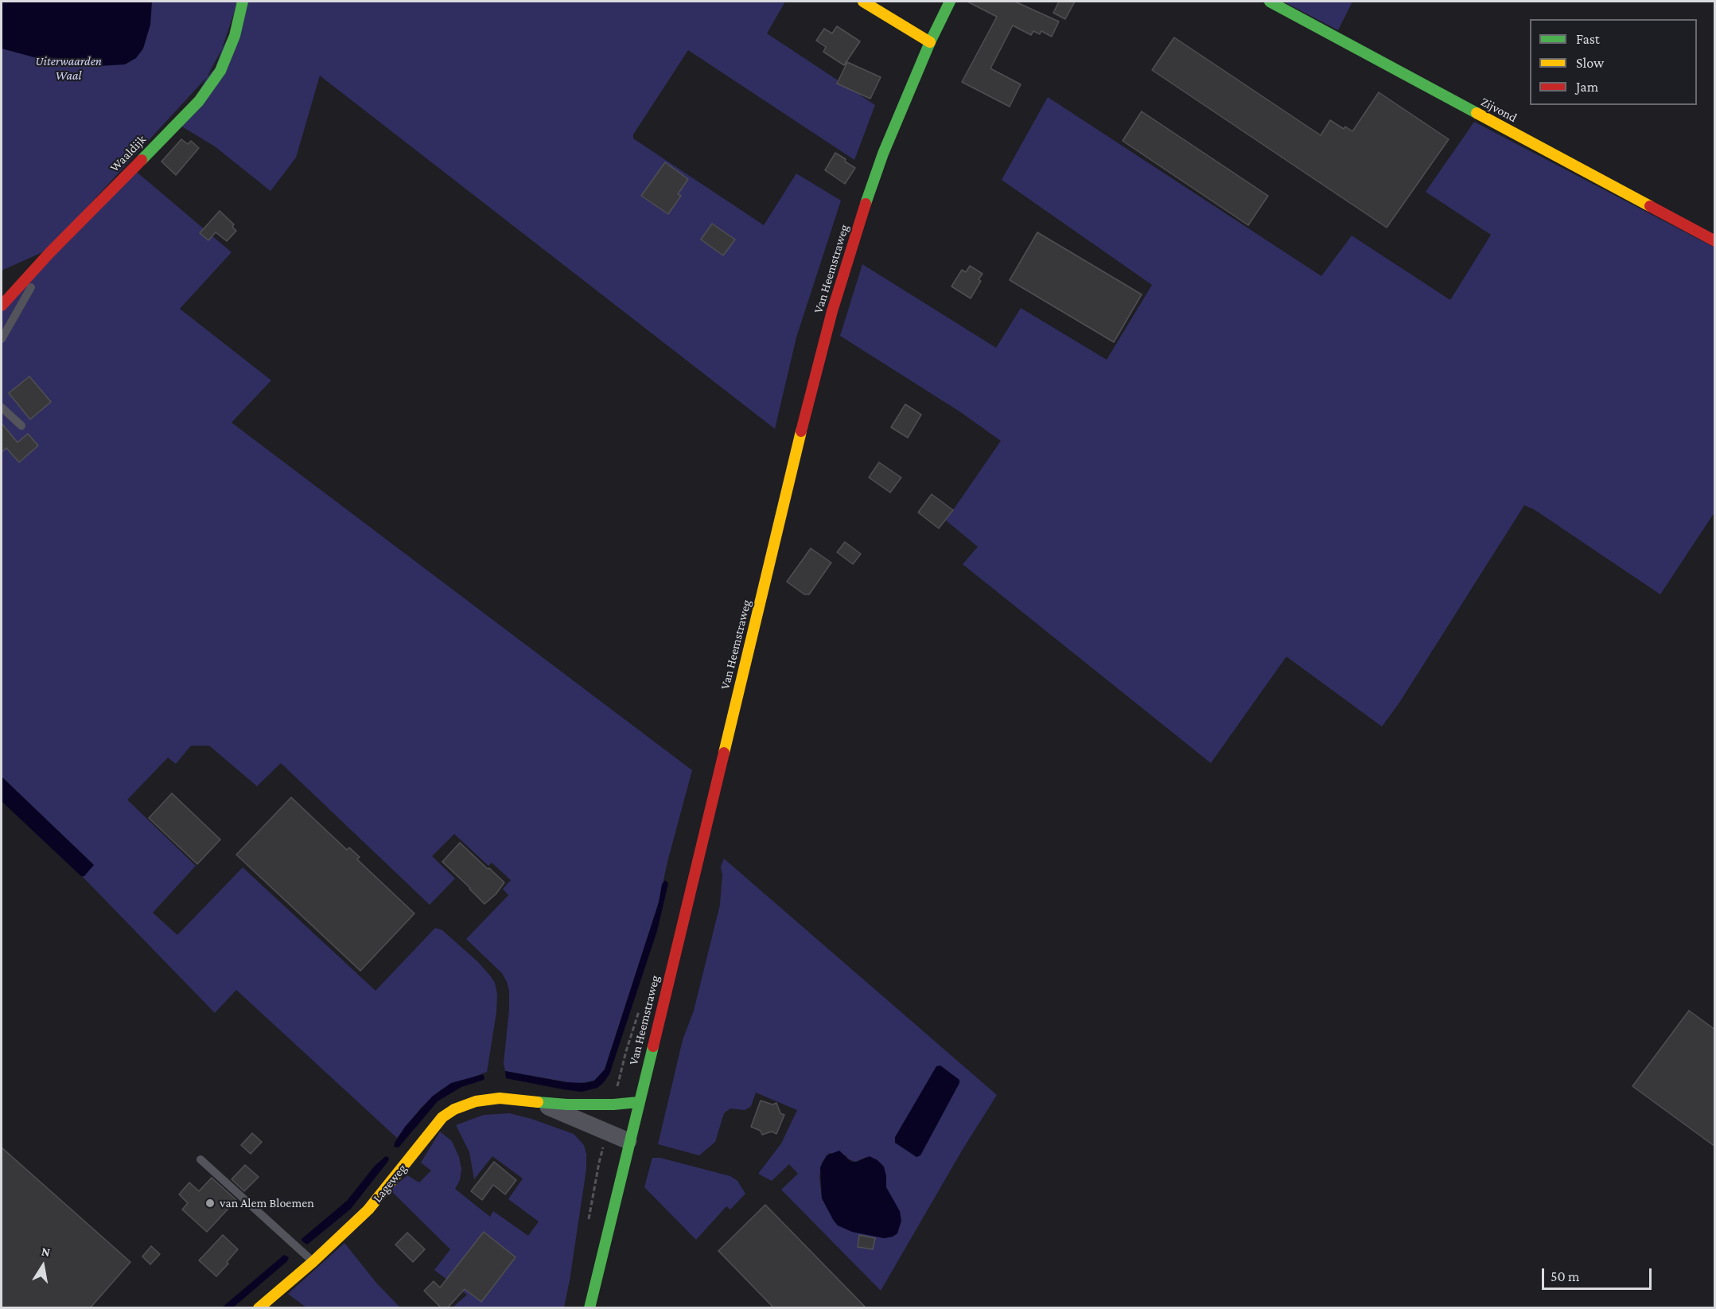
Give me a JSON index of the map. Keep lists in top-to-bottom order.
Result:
{
  "streets": {
    "street": [
      "Zijvond",
      "Waaldijk",
      "Van Heemstraweg",
      "Lageweg"
    ]
  },
  "crossings": [
    ["Van Heemstraweg", "Lageweg"]
  ],
  "parks": ["Uiterwaarden Waal"],
  "places": ["van Alem Bloemen"],
  "legend": ["Fast", "Slow", "Jam"],
  "scale_bar": "50 m",
  "north": "top"
}
